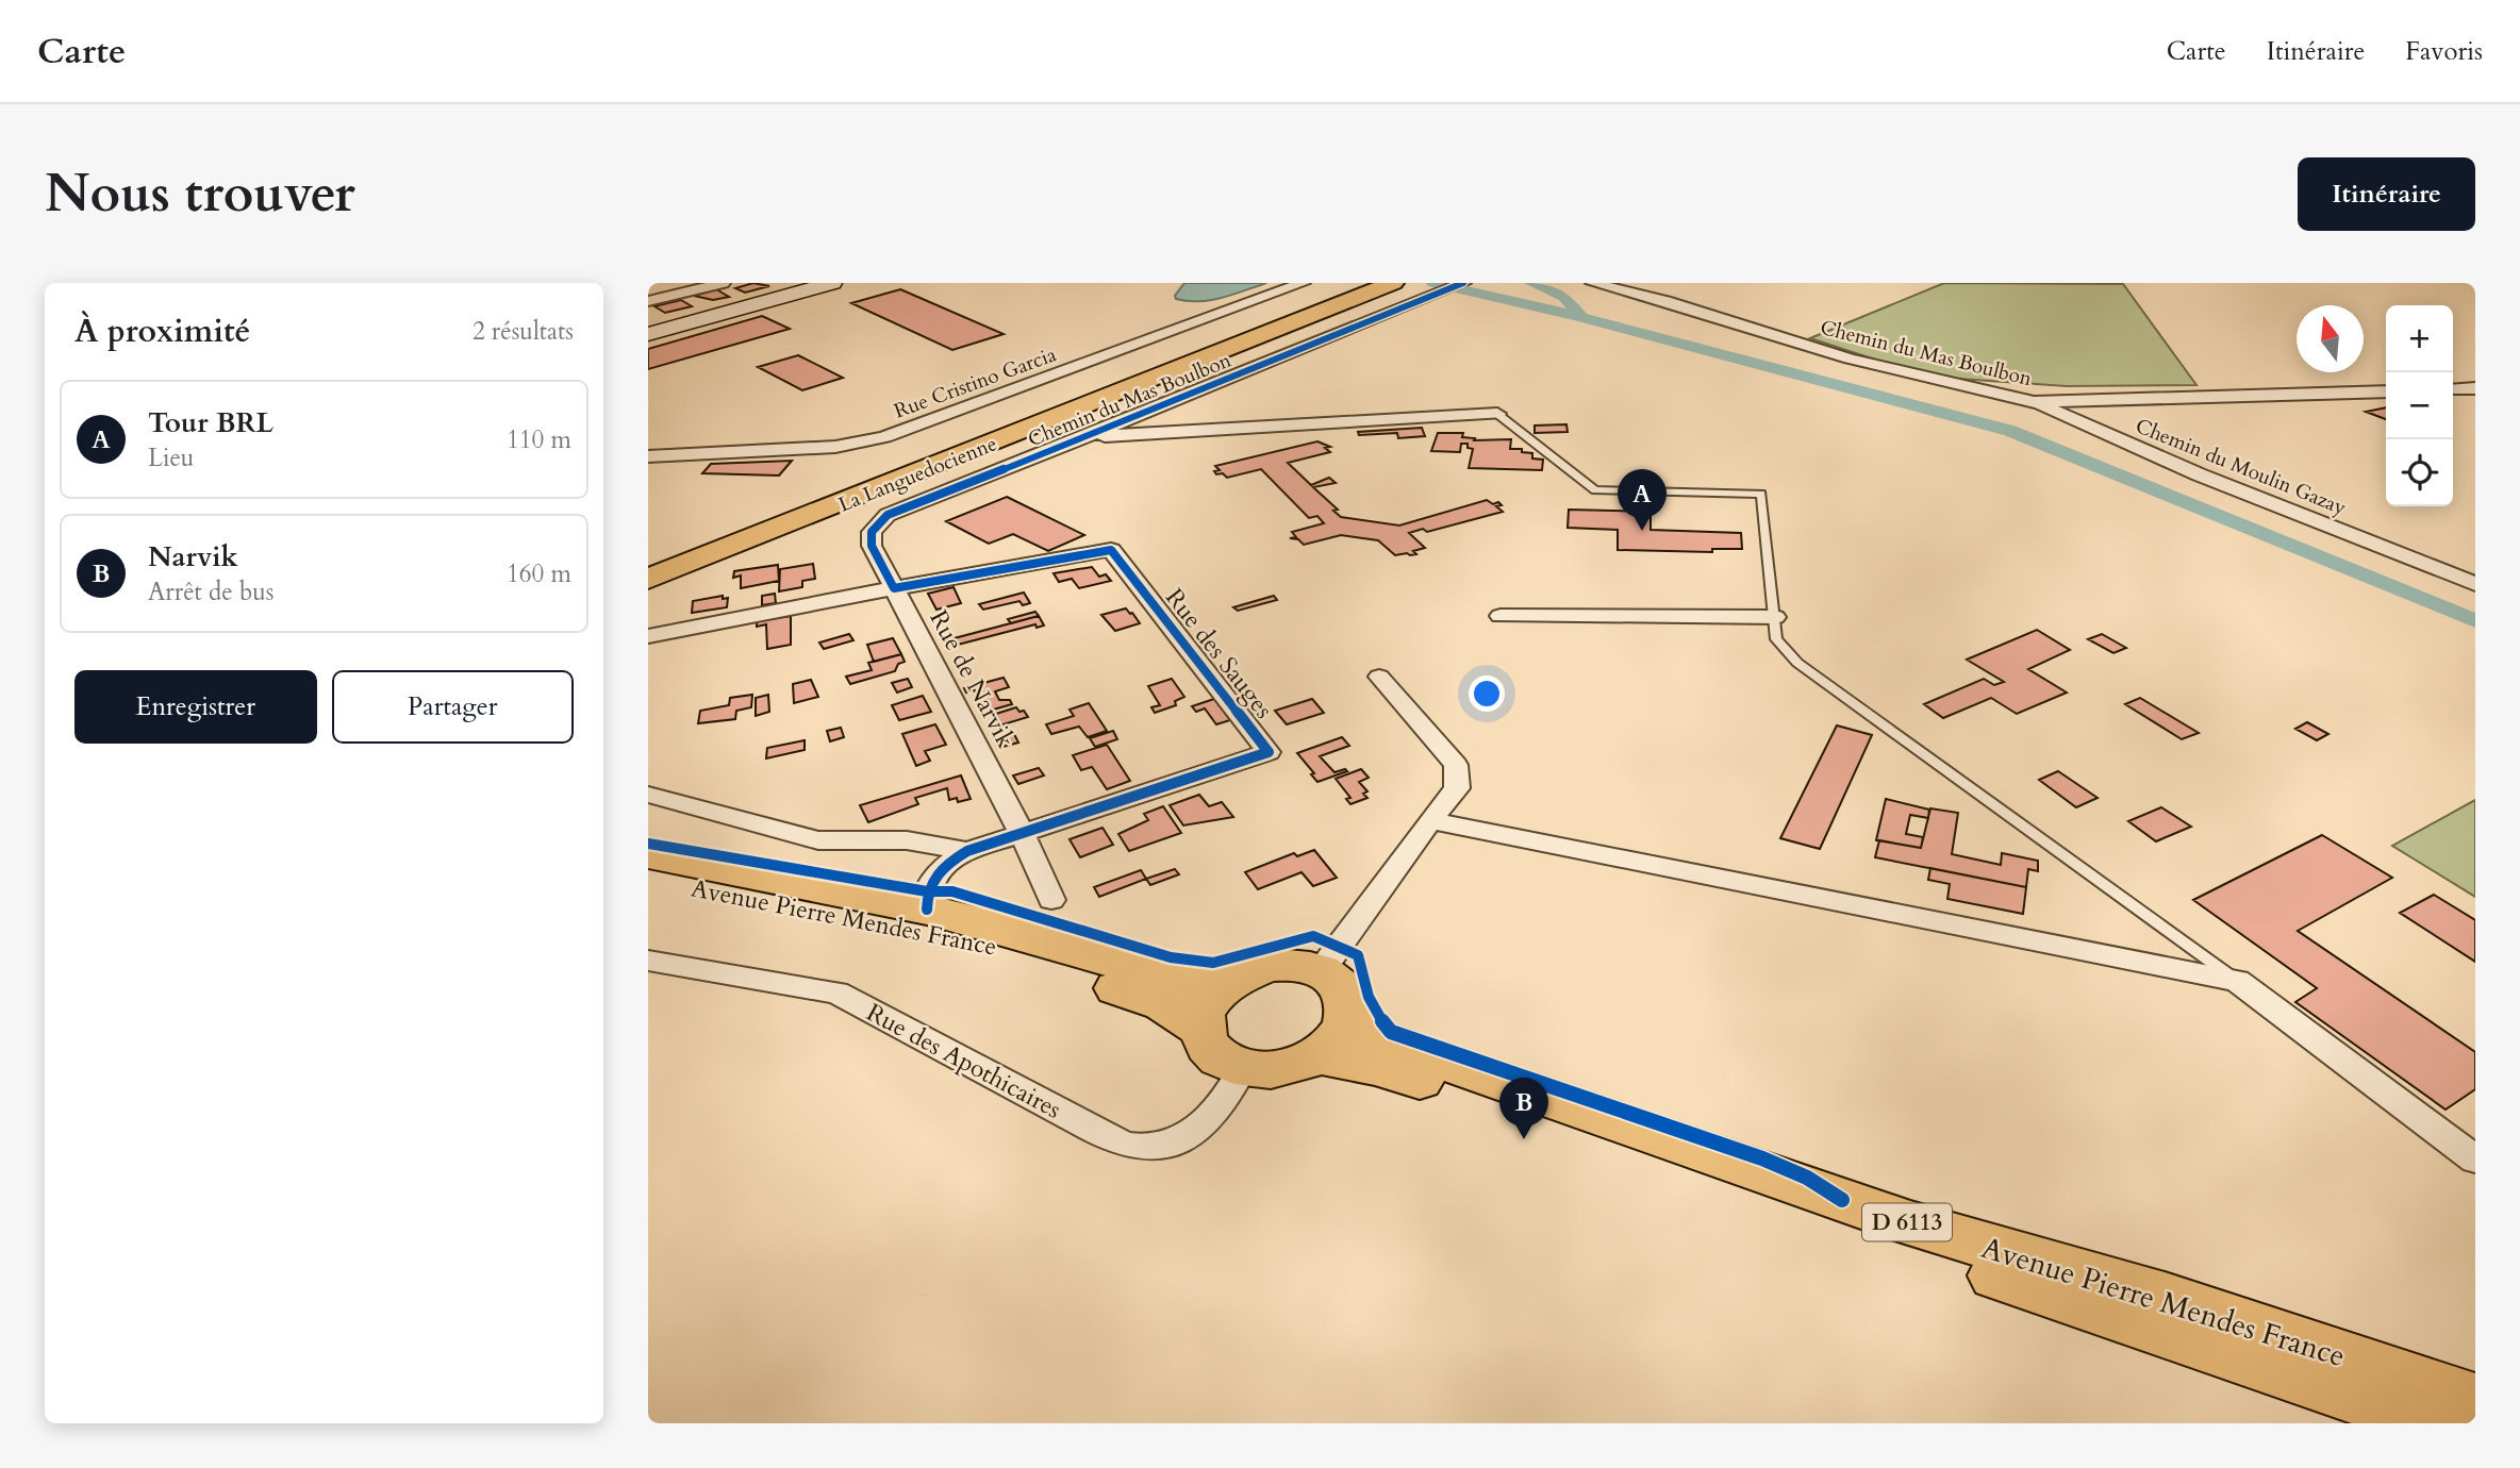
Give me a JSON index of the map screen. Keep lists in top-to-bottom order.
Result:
{
  "streets": {
    "main road": ["La Languedocienne", "Avenue Pierre Mendes France", "D 6113"],
    "street": [
      "Chemin du Mas Boulbon",
      "Rue Cristino Garcia",
      "Chemin du Moulin Gazay",
      "Rue des Sauges",
      "Rue de Narvik",
      "Rue des Apothicaires"
    ]
  },
  "crossings": [
    ["Chemin du Mas Boulbon", "Chemin du Moulin Gazay"],
    ["Chemin du Mas Boulbon", "Rue des Sauges"],
    ["Chemin du Mas Boulbon", "Rue de Narvik"],
    ["Rue des Sauges", "Rue de Narvik"],
    ["Avenue Pierre Mendes France", "Rue des Apothicaires"]
  ],
  "north": "top",
  "page": {
    "header": "Carte",
    "nav": ["Carte", "Itinéraire", "Favoris"],
    "buttons": [
      "Itinéraire",
      ["Enregistrer", "Partager"]
    ],
    "title": "Nous trouver",
    "heading": ["À proximité", "2 résultats"],
    "map_buttons": ["+", "−"],
    "list": [
      {
        "mark": "A",
        "name": "Tour BRL",
        "note": "Lieu",
        "value": "110 m"
      },
      {
        "mark": "B",
        "name": "Narvik",
        "note": "Arrêt de bus",
        "value": "160 m"
      }
    ],
    "pins": ["A", "B"]
  }
}
